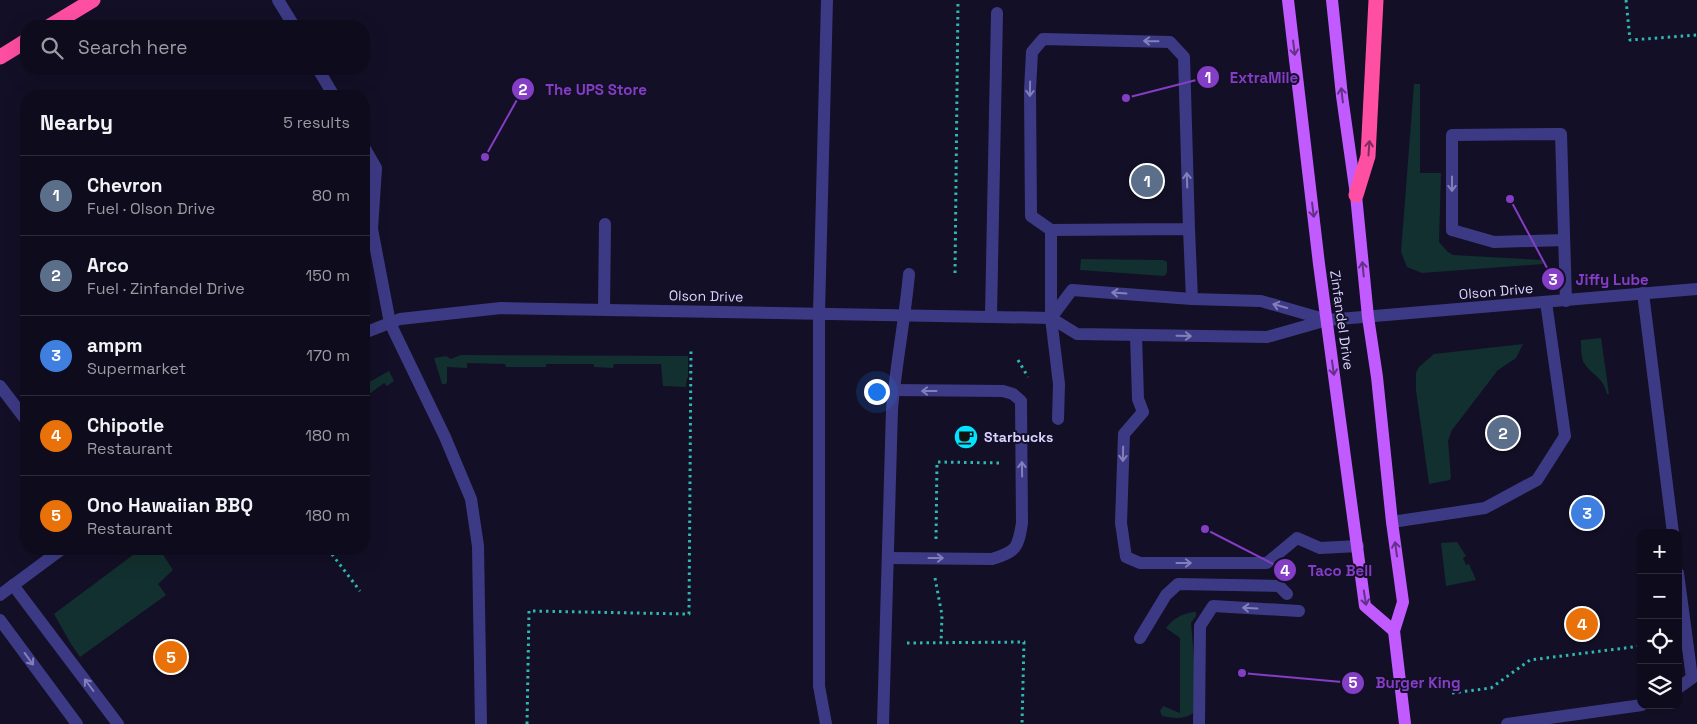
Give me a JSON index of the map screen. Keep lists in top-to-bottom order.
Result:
{
  "streets": {
    "main road": ["Zinfandel Drive"],
    "street": ["Olson Drive"]
  },
  "crossings": [
    ["Olson Drive", "Zinfandel Drive"]
  ],
  "places": {
    "other": [
      "ExtraMile",
      "The UPS Store",
      "Jiffy Lube",
      "Taco Bell",
      "Burger King"
    ],
    "cafe": ["Starbucks"]
  },
  "page": {
    "search": "Search here",
    "heading": ["Nearby", "5 results"],
    "list": [
      {
        "mark": "1",
        "name": "Chevron",
        "note": "Fuel · Olson Drive",
        "value": "80 m"
      },
      {
        "mark": "2",
        "name": "Arco",
        "note": "Fuel · Zinfandel Drive",
        "value": "150 m"
      },
      {
        "mark": "3",
        "name": "ampm",
        "note": "Supermarket",
        "value": "170 m"
      },
      {
        "mark": "4",
        "name": "Chipotle",
        "note": "Restaurant",
        "value": "180 m"
      },
      {
        "mark": "5",
        "name": "Ono Hawaiian BBQ",
        "note": "Restaurant",
        "value": "180 m"
      }
    ],
    "pins": [
      "1",
      "2",
      "3",
      "4",
      "5"
    ],
    "map_buttons": ["+", "−"]
  }
}
